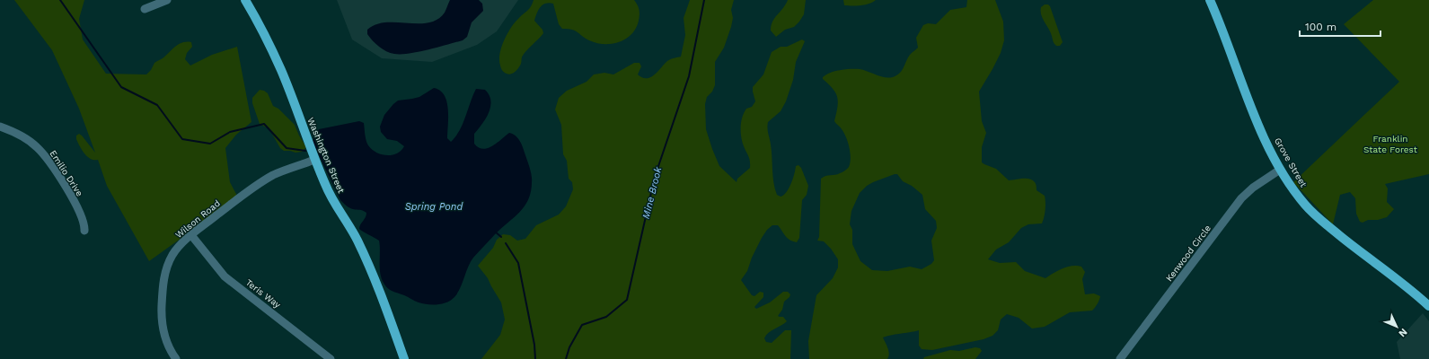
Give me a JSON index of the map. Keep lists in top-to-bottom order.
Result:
{
  "streets": {
    "main road": ["Washington Street", "Grove Street"],
    "street": [
      "Emilio Drive",
      "Wilson Road",
      "Kenwood Circle",
      "Teris Way"
    ]
  },
  "crossings": [
    ["Washington Street", "Wilson Road"],
    ["Grove Street", "Kenwood Circle"],
    ["Wilson Road", "Teris Way"]
  ],
  "water": ["Mine Brook", "Spring Pond"],
  "parks": ["Franklin State Forest"],
  "scale_bar": "100 m",
  "north": "bottom right"
}
